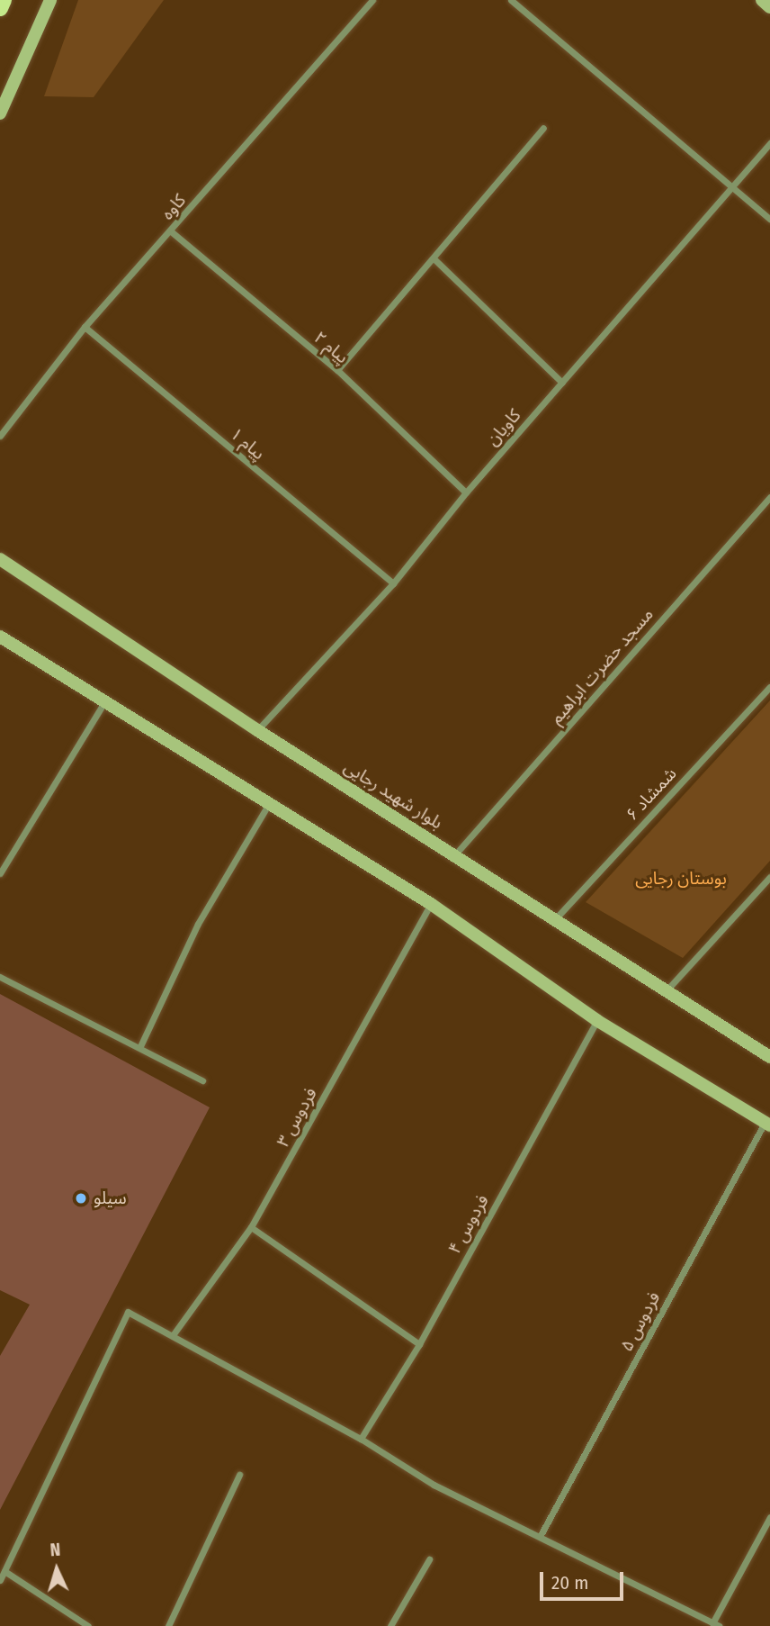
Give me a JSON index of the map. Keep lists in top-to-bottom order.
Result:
{
  "streets": {
    "street": [
      "کاوه",
      "پیام ۲",
      "کاویان",
      "پیام ۱",
      "مسجد حضرت ابراهیم",
      "شمشاد ۶",
      "بلوار شهید رجایی",
      "فردوس ۳",
      "فردوس ۴",
      "فردوس ۵"
    ]
  },
  "crossings": [
    ["کاوه", "پیام ۲"],
    ["کاوه", "پیام ۱"],
    ["پیام ۲", "کاویان"],
    ["کاویان", "پیام ۱"],
    ["کاویان", "بلوار شهید رجایی"],
    ["مسجد حضرت ابراهیم", "بلوار شهید رجایی"],
    ["شمشاد ۶", "بلوار شهید رجایی"]
  ],
  "parks": ["بوستان رجایی"],
  "places": ["سیلو"],
  "scale_bar": "20 m",
  "north": "top"
}
